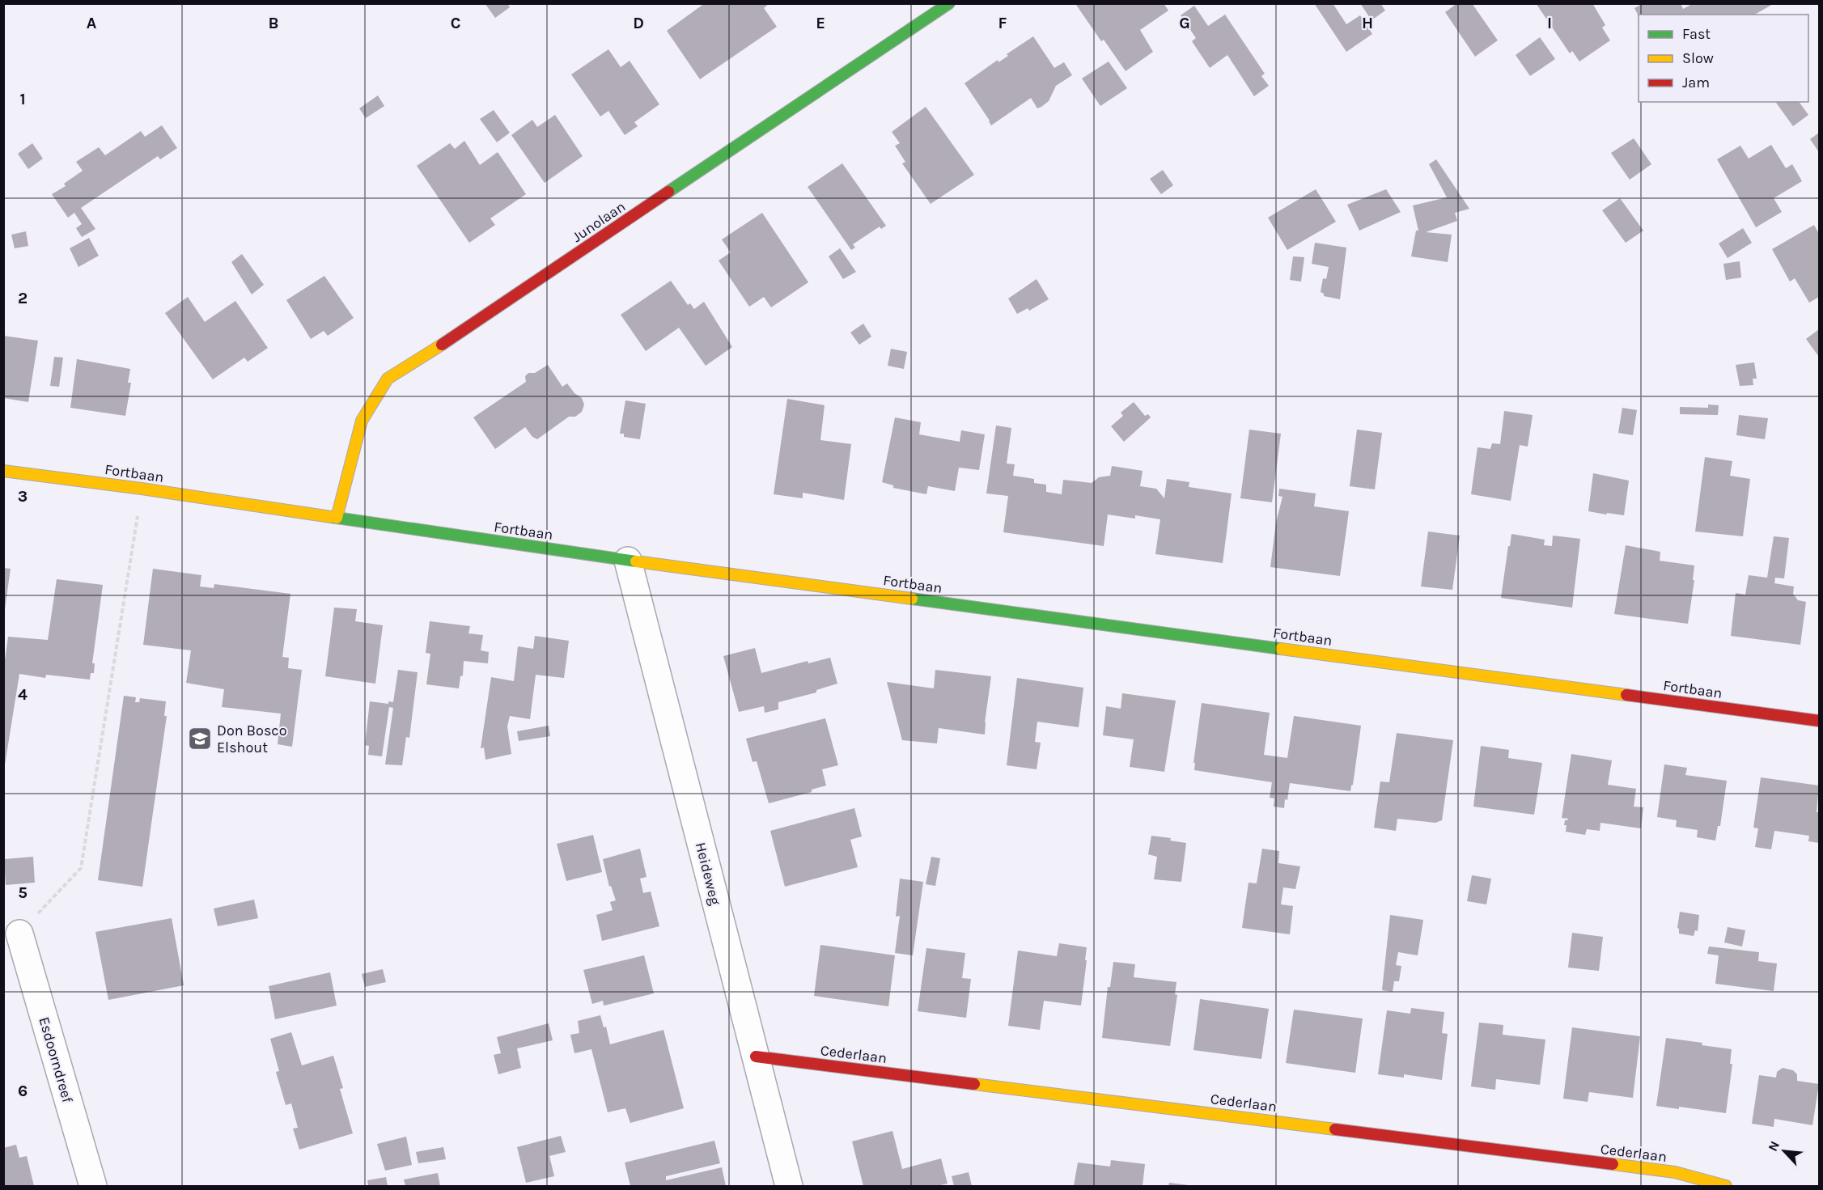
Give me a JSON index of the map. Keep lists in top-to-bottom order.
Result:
{
  "streets": {
    "street": [
      "Junolaan",
      "Fortbaan",
      "Heideweg",
      "Cederlaan",
      "Esdoorndreef"
    ]
  },
  "crossings": [
    ["Junolaan", "Fortbaan"],
    ["Fortbaan", "Heideweg"],
    ["Heideweg", "Cederlaan"]
  ],
  "places": {
    "school or university": ["Don Bosco Elshout"]
  },
  "legend": ["Fast", "Slow", "Jam"],
  "north": "top left",
  "grid": {
    "columns": [
      "A",
      "B",
      "C",
      "D",
      "E",
      "F",
      "G",
      "H",
      "I"
    ],
    "rows": [
      "1",
      "2",
      "3",
      "4",
      "5",
      "6"
    ]
  }
}
